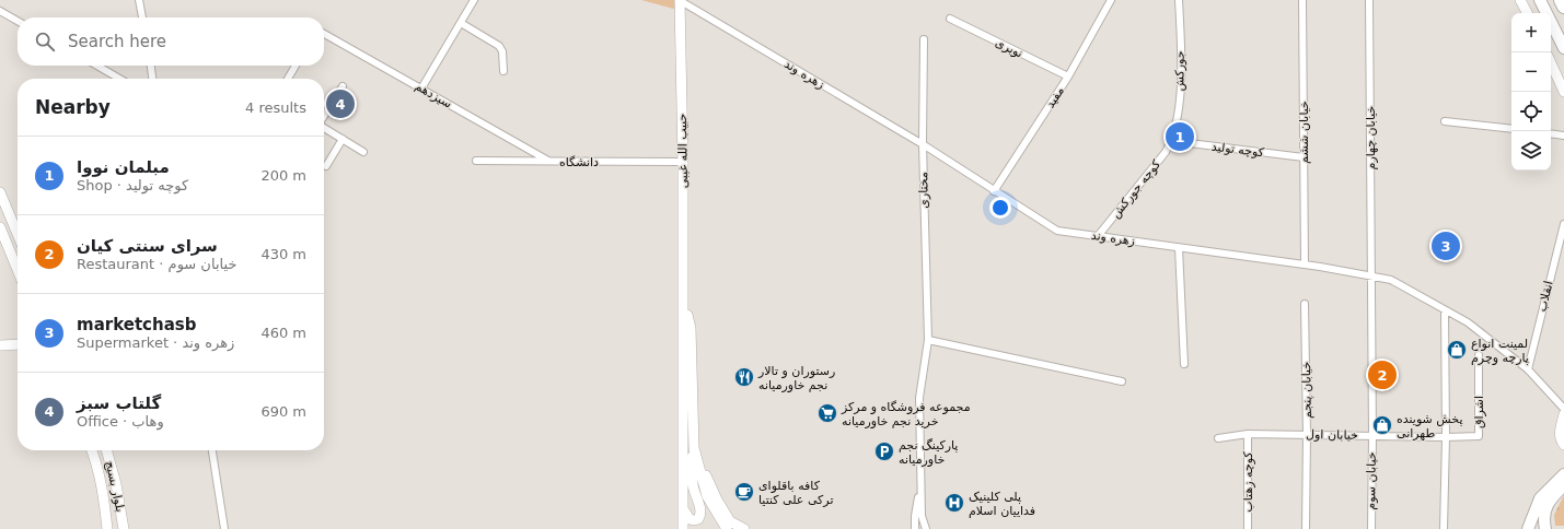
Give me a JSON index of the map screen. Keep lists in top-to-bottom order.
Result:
{
  "streets": {
    "main road": ["حبیب الله غیبی", "بلوار بسیج"],
    "street": [
      "نوبری",
      "جورکش",
      "زهره وند",
      "سیزدهم",
      "مفید",
      "خیابان ششم",
      "خیابان چهارم",
      "کوچه تولید",
      "دانشگاه",
      "کوچه جورکش",
      "مختاری",
      "انقلاب",
      "خیابان پنجم",
      "اشراق",
      "خیابان اول",
      "خیابان سوم",
      "کوچه زهتاب"
    ]
  },
  "crossings": [
    ["نوبری", "مفید"],
    ["جورکش", "کوچه تولید"],
    ["جورکش", "کوچه جورکش"],
    ["زهره وند", "مفید"],
    ["زهره وند", "خیابان ششم"],
    ["زهره وند", "خیابان چهارم"],
    ["زهره وند", "حبیب الله غیبی"],
    ["زهره وند", "کوچه جورکش"],
    ["زهره وند", "مختاری"],
    ["زهره وند", "انقلاب"],
    ["زهره وند", "خیابان سوم"],
    ["سیزدهم", "دانشگاه"],
    ["خیابان ششم", "کوچه تولید"],
    ["خیابان چهارم", "خیابان سوم"],
    ["کوچه تولید", "کوچه جورکش"],
    ["حبیب الله غیبی", "دانشگاه"],
    ["خیابان پنجم", "خیابان اول"],
    ["اشراق", "خیابان اول"],
    ["خیابان اول", "خیابان سوم"],
    ["خیابان اول", "کوچه زهتاب"]
  ],
  "places": {
    "shop": ["لمینت انواع پارچه وچرم", "پخش شوینده طهرانی"],
    "restaurant": ["رستوران و تالار نجم خاورمیانه"],
    "supermarket": ["مجموعه فروشگاه و مرکز خرید نجم خاورمیانه"],
    "parking": ["پارکینگ نجم خاورمیانه"],
    "cafe": ["کافه باقلوای ترکی علی کنتیا"],
    "hospital": ["پلی کلینیک فداییان اسلام"]
  },
  "page": {
    "map_buttons": ["+", "−"],
    "search": "Search here",
    "heading": ["Nearby", "4 results"],
    "pins": [
      "4",
      "1",
      "3",
      "2"
    ],
    "list": [
      {
        "mark": "1",
        "name": "مبلمان نووا",
        "note": "Shop · کوچه تولید",
        "value": "200 m"
      },
      {
        "mark": "2",
        "name": "سرای سنتی کیان",
        "note": "Restaurant · خیابان سوم",
        "value": "430 m"
      },
      {
        "mark": "3",
        "name": "marketchasb",
        "note": "Supermarket · زهره وند",
        "value": "460 m"
      },
      {
        "mark": "4",
        "name": "گلتاب سبز",
        "note": "Office · وهاب",
        "value": "690 m"
      }
    ]
  }
}
